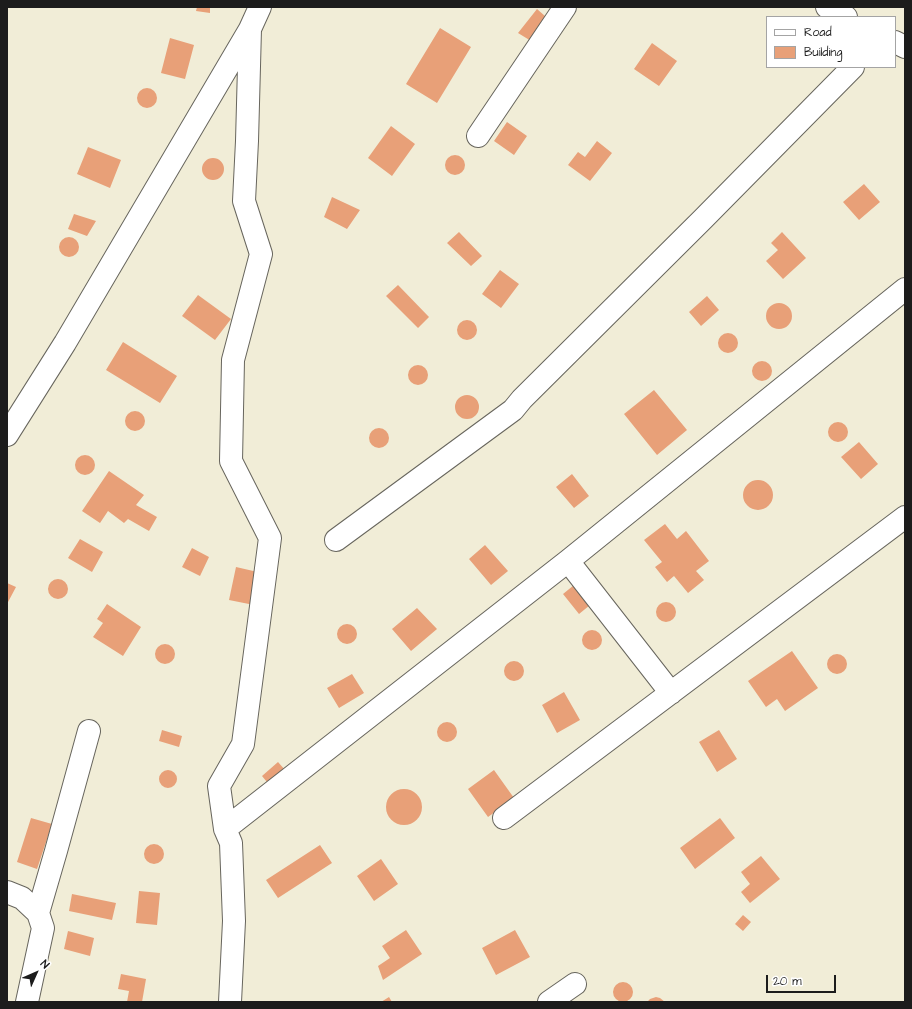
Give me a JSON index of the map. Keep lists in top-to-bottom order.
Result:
{
  "legend": ["Road", "Building"],
  "scale_bar": "20 m",
  "north": "top right"
}
